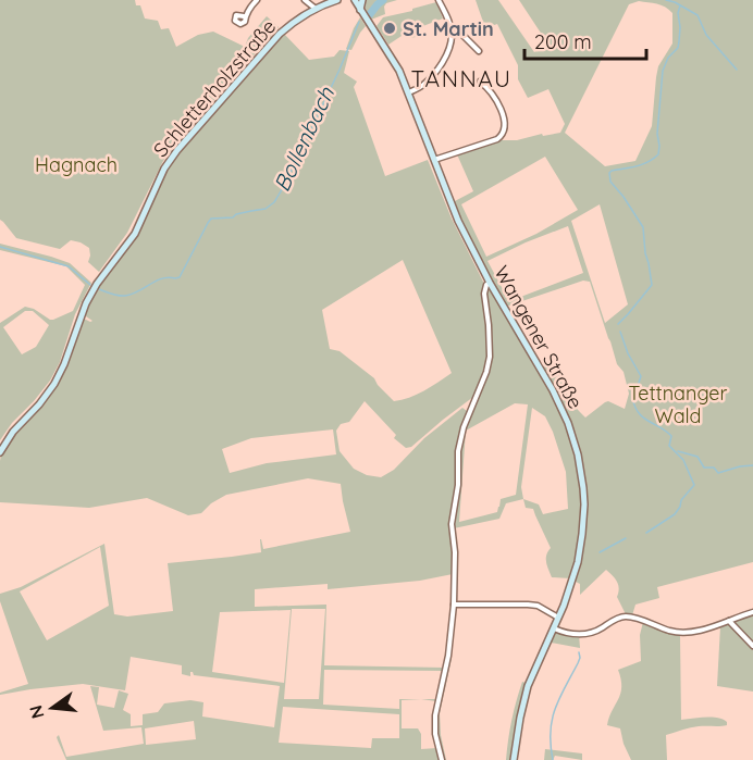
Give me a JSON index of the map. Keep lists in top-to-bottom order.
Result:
{
  "streets": {
    "main road": ["Schletterholzstraße", "Wangener Straße"]
  },
  "districts": ["TANNAU"],
  "water": ["Bollenbach"],
  "parks": ["Hagnach", "Tettnanger Wald"],
  "places": ["St. Martin"],
  "scale_bar": "200 m",
  "north": "left"
}
